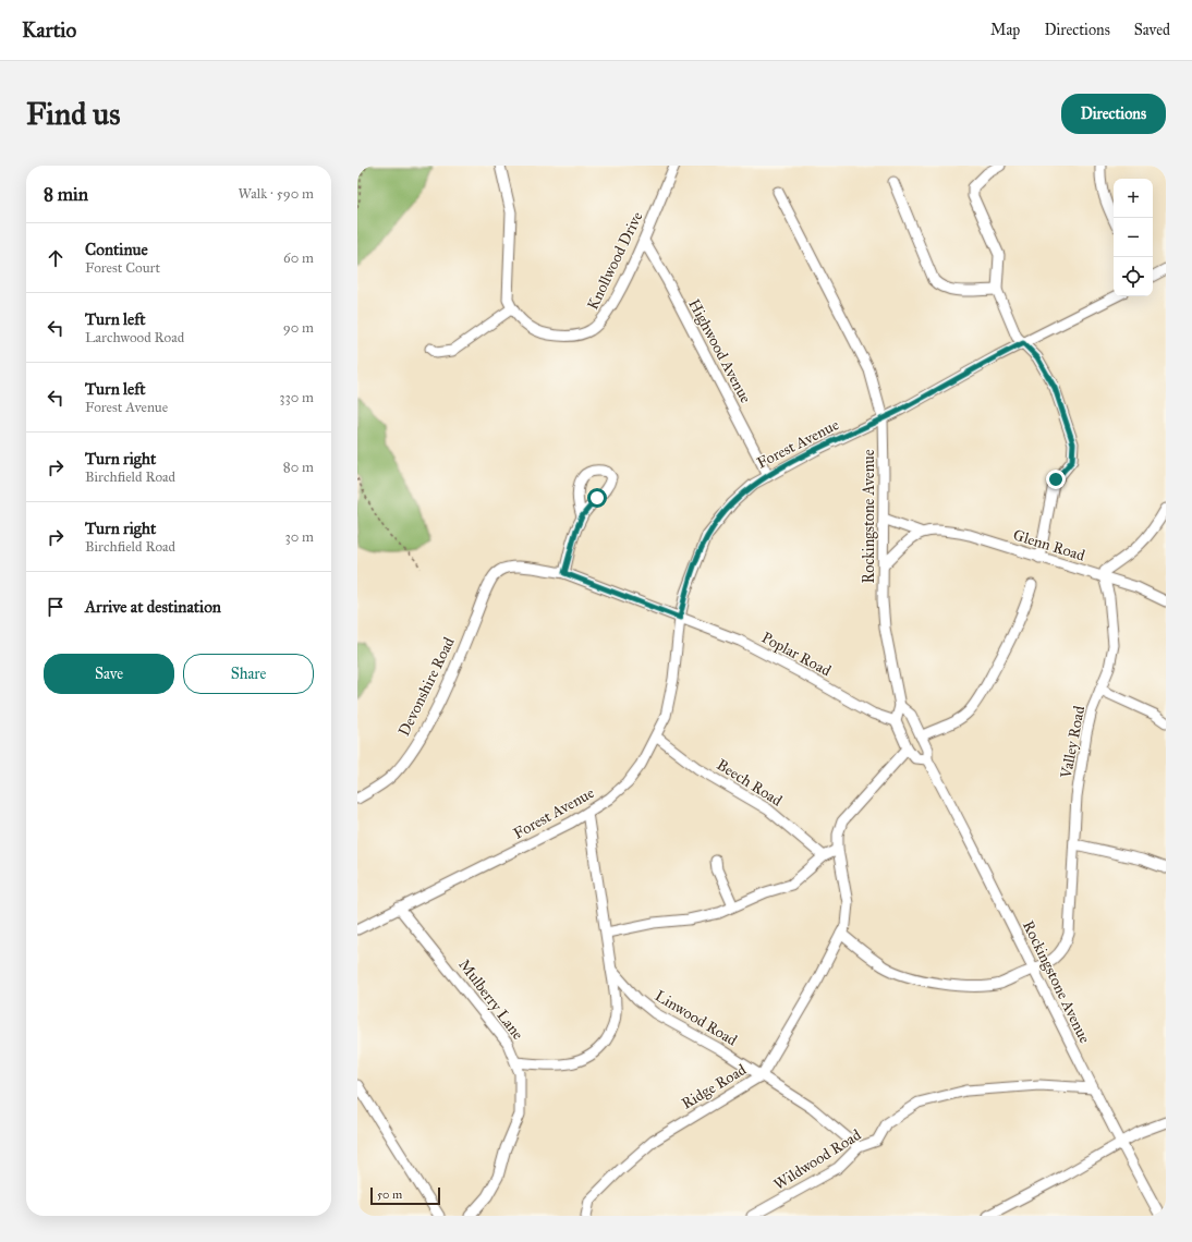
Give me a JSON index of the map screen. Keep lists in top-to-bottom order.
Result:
{
  "streets": {
    "street": [
      "Knollwood Drive",
      "Highwood Avenue",
      "Forest Avenue",
      "Rockingstone Avenue",
      "Glenn Road",
      "Poplar Road",
      "Devonshire Road",
      "Valley Road",
      "Beech Road",
      "Mulberry Lane",
      "Linwood Road",
      "Ridge Road",
      "Wildwood Road"
    ]
  },
  "crossings": [
    ["Knollwood Drive", "Highwood Avenue"],
    ["Highwood Avenue", "Forest Avenue"],
    ["Forest Avenue", "Rockingstone Avenue"],
    ["Forest Avenue", "Poplar Road"],
    ["Forest Avenue", "Beech Road"],
    ["Forest Avenue", "Mulberry Lane"],
    ["Rockingstone Avenue", "Glenn Road"],
    ["Rockingstone Avenue", "Poplar Road"],
    ["Rockingstone Avenue", "Valley Road"],
    ["Rockingstone Avenue", "Wildwood Road"],
    ["Glenn Road", "Valley Road"],
    ["Poplar Road", "Devonshire Road"],
    ["Valley Road", "Ridge Road"],
    ["Linwood Road", "Ridge Road"],
    ["Linwood Road", "Wildwood Road"]
  ],
  "scale_bar": "50 m",
  "page": {
    "header": "Kartio",
    "nav": ["Map", "Directions", "Saved"],
    "buttons": [
      "Directions",
      ["Save", "Share"]
    ],
    "title": "Find us",
    "heading": ["8 min", "Walk · 590 m"],
    "map_buttons": ["+", "−"],
    "list": [
      ["Continue", "Forest Court", "60 m"],
      ["Turn left", "Larchwood Road", "90 m"],
      ["Turn left", "Forest Avenue", "330 m"],
      ["Turn right", "Birchfield Road", "80 m"],
      ["Turn right", "Birchfield Road", "30 m"],
      "Arrive at destination"
    ],
    "scale": "50 m"
  }
}
